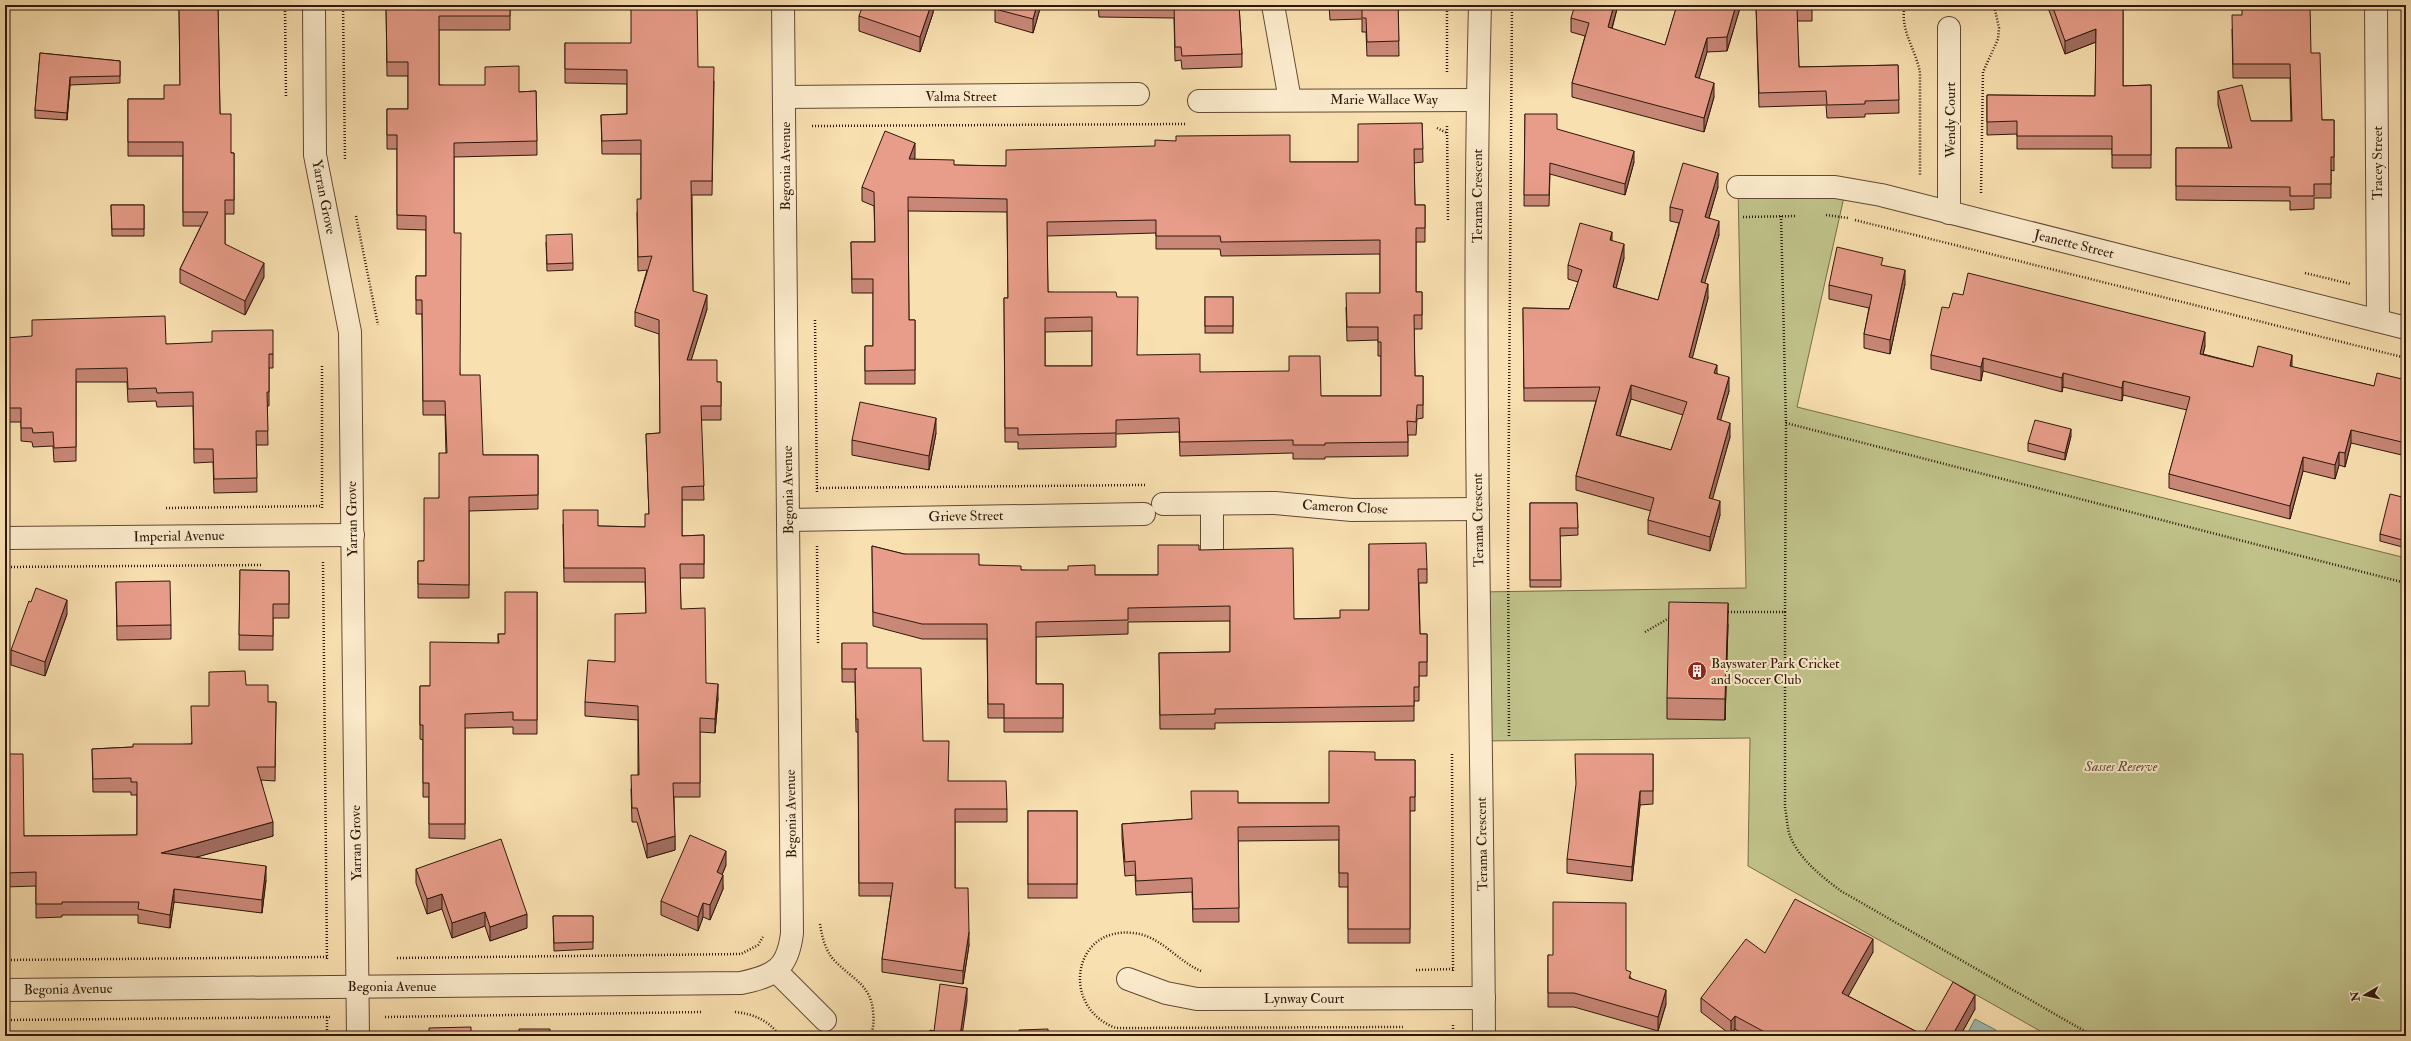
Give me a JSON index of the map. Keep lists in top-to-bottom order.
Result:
{
  "streets": {
    "street": [
      "Valma Street",
      "Marie Wallace Way",
      "Wendy Court",
      "Tracey Street",
      "Begonia Avenue",
      "Terama Crescent",
      "Yarran Grove",
      "Jeanette Street",
      "Cameron Close",
      "Grieve Street",
      "Imperial Avenue",
      "Lynway Court"
    ]
  },
  "crossings": [
    ["Valma Street", "Begonia Avenue"],
    ["Marie Wallace Way", "Terama Crescent"],
    ["Wendy Court", "Jeanette Street"],
    ["Tracey Street", "Jeanette Street"],
    ["Begonia Avenue", "Yarran Grove"],
    ["Begonia Avenue", "Grieve Street"],
    ["Terama Crescent", "Cameron Close"],
    ["Terama Crescent", "Lynway Court"],
    ["Yarran Grove", "Imperial Avenue"]
  ],
  "parks": ["Sasses Reserve"],
  "places": {
    "building": ["Bayswater Park Cricket and Soccer Club"]
  },
  "north": "left"
}
